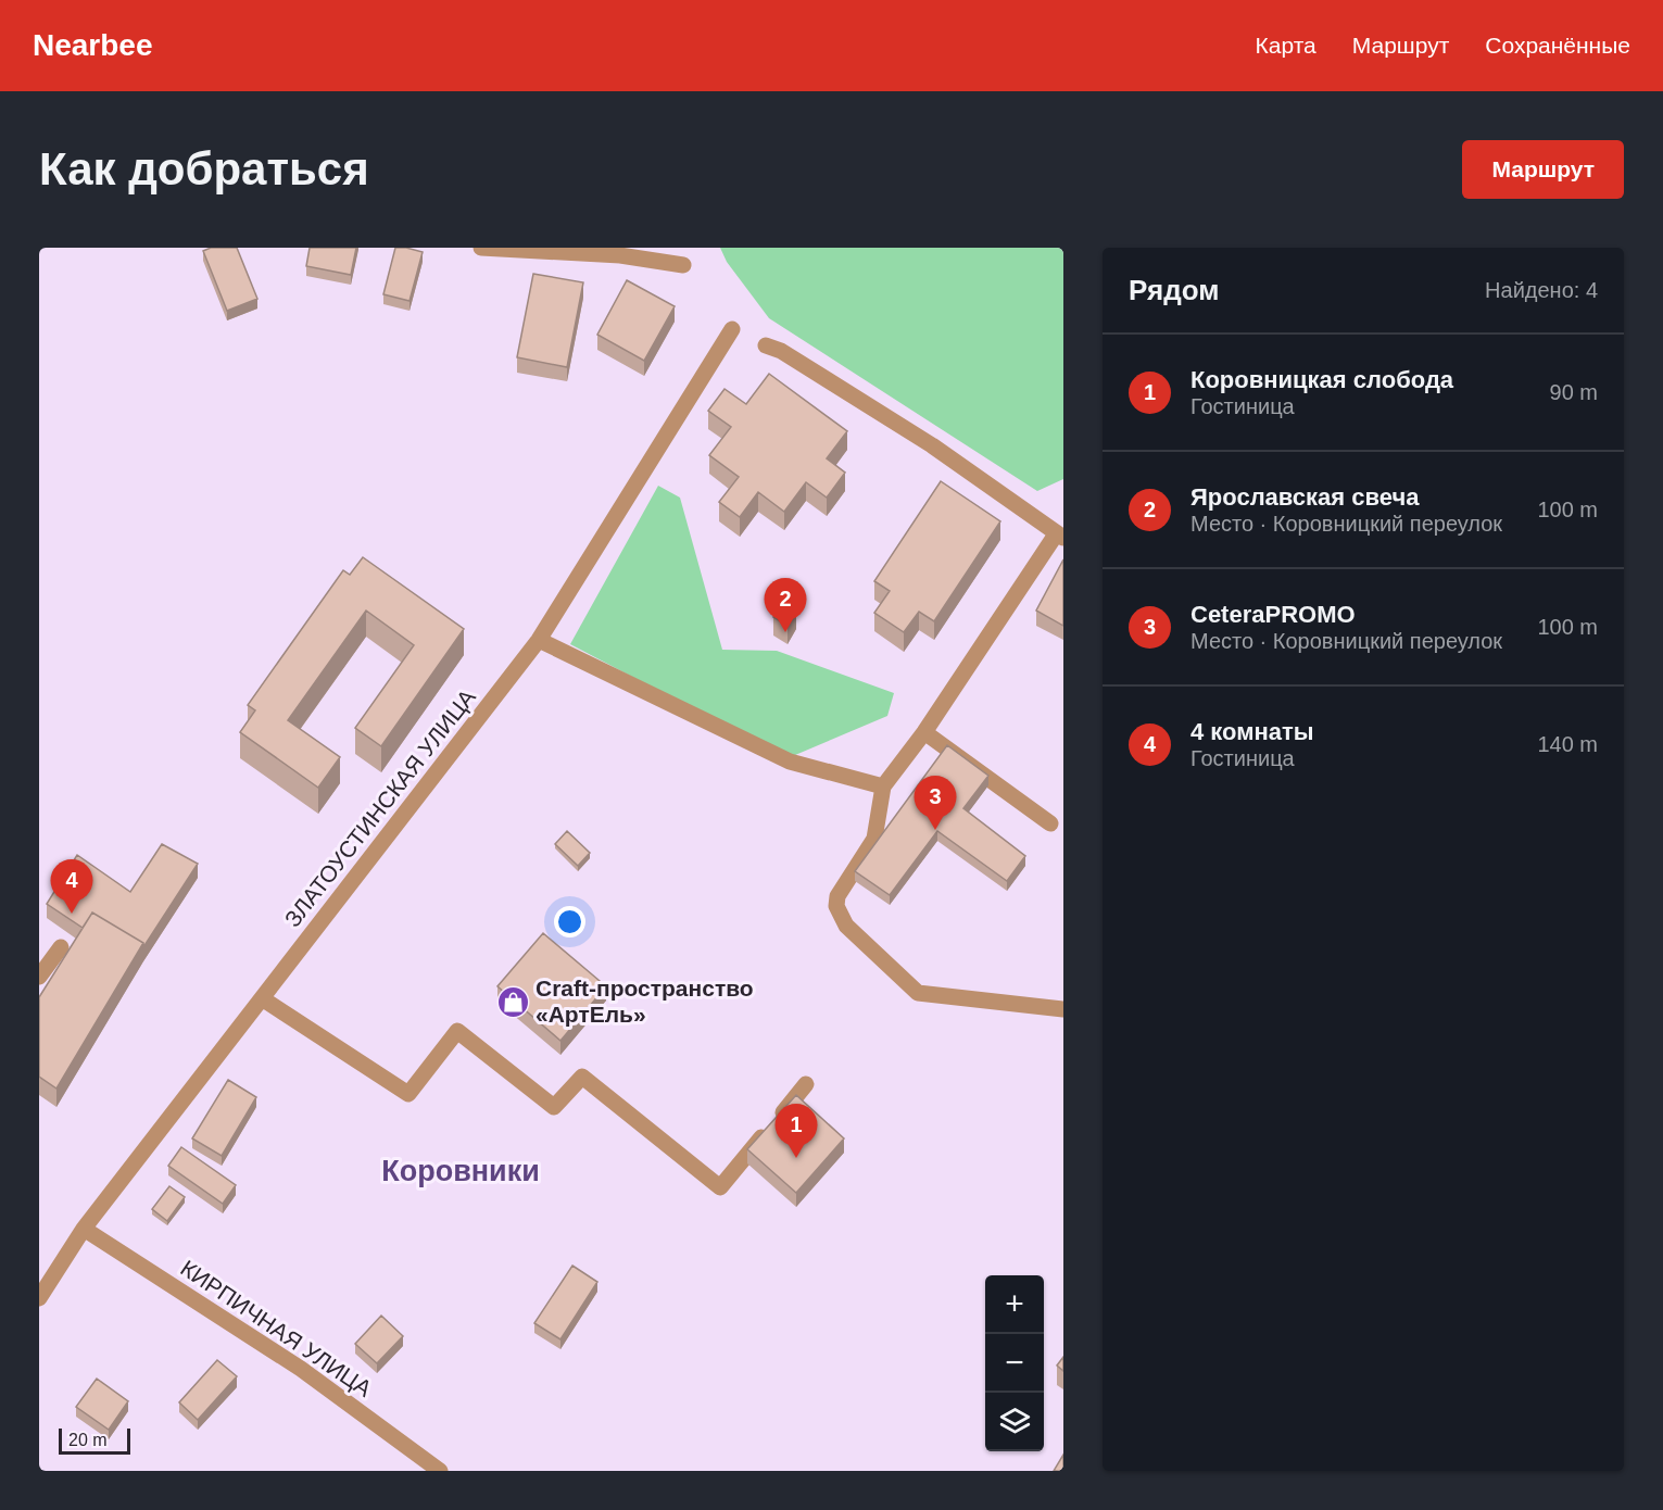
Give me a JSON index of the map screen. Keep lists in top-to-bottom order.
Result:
{
  "streets": {
    "street": ["ЗЛАТОУСТИНСКАЯ УЛИЦА", "КИРПИЧНАЯ УЛИЦА"]
  },
  "crossings": [
    ["ЗЛАТОУСТИНСКАЯ УЛИЦА", "КИРПИЧНАЯ УЛИЦА"]
  ],
  "districts": ["Коровники"],
  "places": {
    "shop": ["Craft-пространство «АртЕль»"]
  },
  "scale_bar": "20 m",
  "page": {
    "header": "Nearbee",
    "nav": ["Карта", "Маршрут", "Сохранённые"],
    "buttons": "Маршрут",
    "title": "Как добраться",
    "heading": ["Рядом", "Найдено: 4"],
    "list": [
      {
        "mark": "1",
        "name": "Коровницкая слобода",
        "note": "Гостиница",
        "value": "90 m"
      },
      {
        "mark": "2",
        "name": "Ярославская свеча",
        "note": "Место · Коровницкий переулок",
        "value": "100 m"
      },
      {
        "mark": "3",
        "name": "CeteraPROMO",
        "note": "Место · Коровницкий переулок",
        "value": "100 m"
      },
      {
        "mark": "4",
        "name": "4 комнаты",
        "note": "Гостиница",
        "value": "140 m"
      }
    ],
    "pins": [
      "2",
      "3",
      "4",
      "1"
    ],
    "map_buttons": ["+", "−"],
    "scale": "20 m"
  }
}
